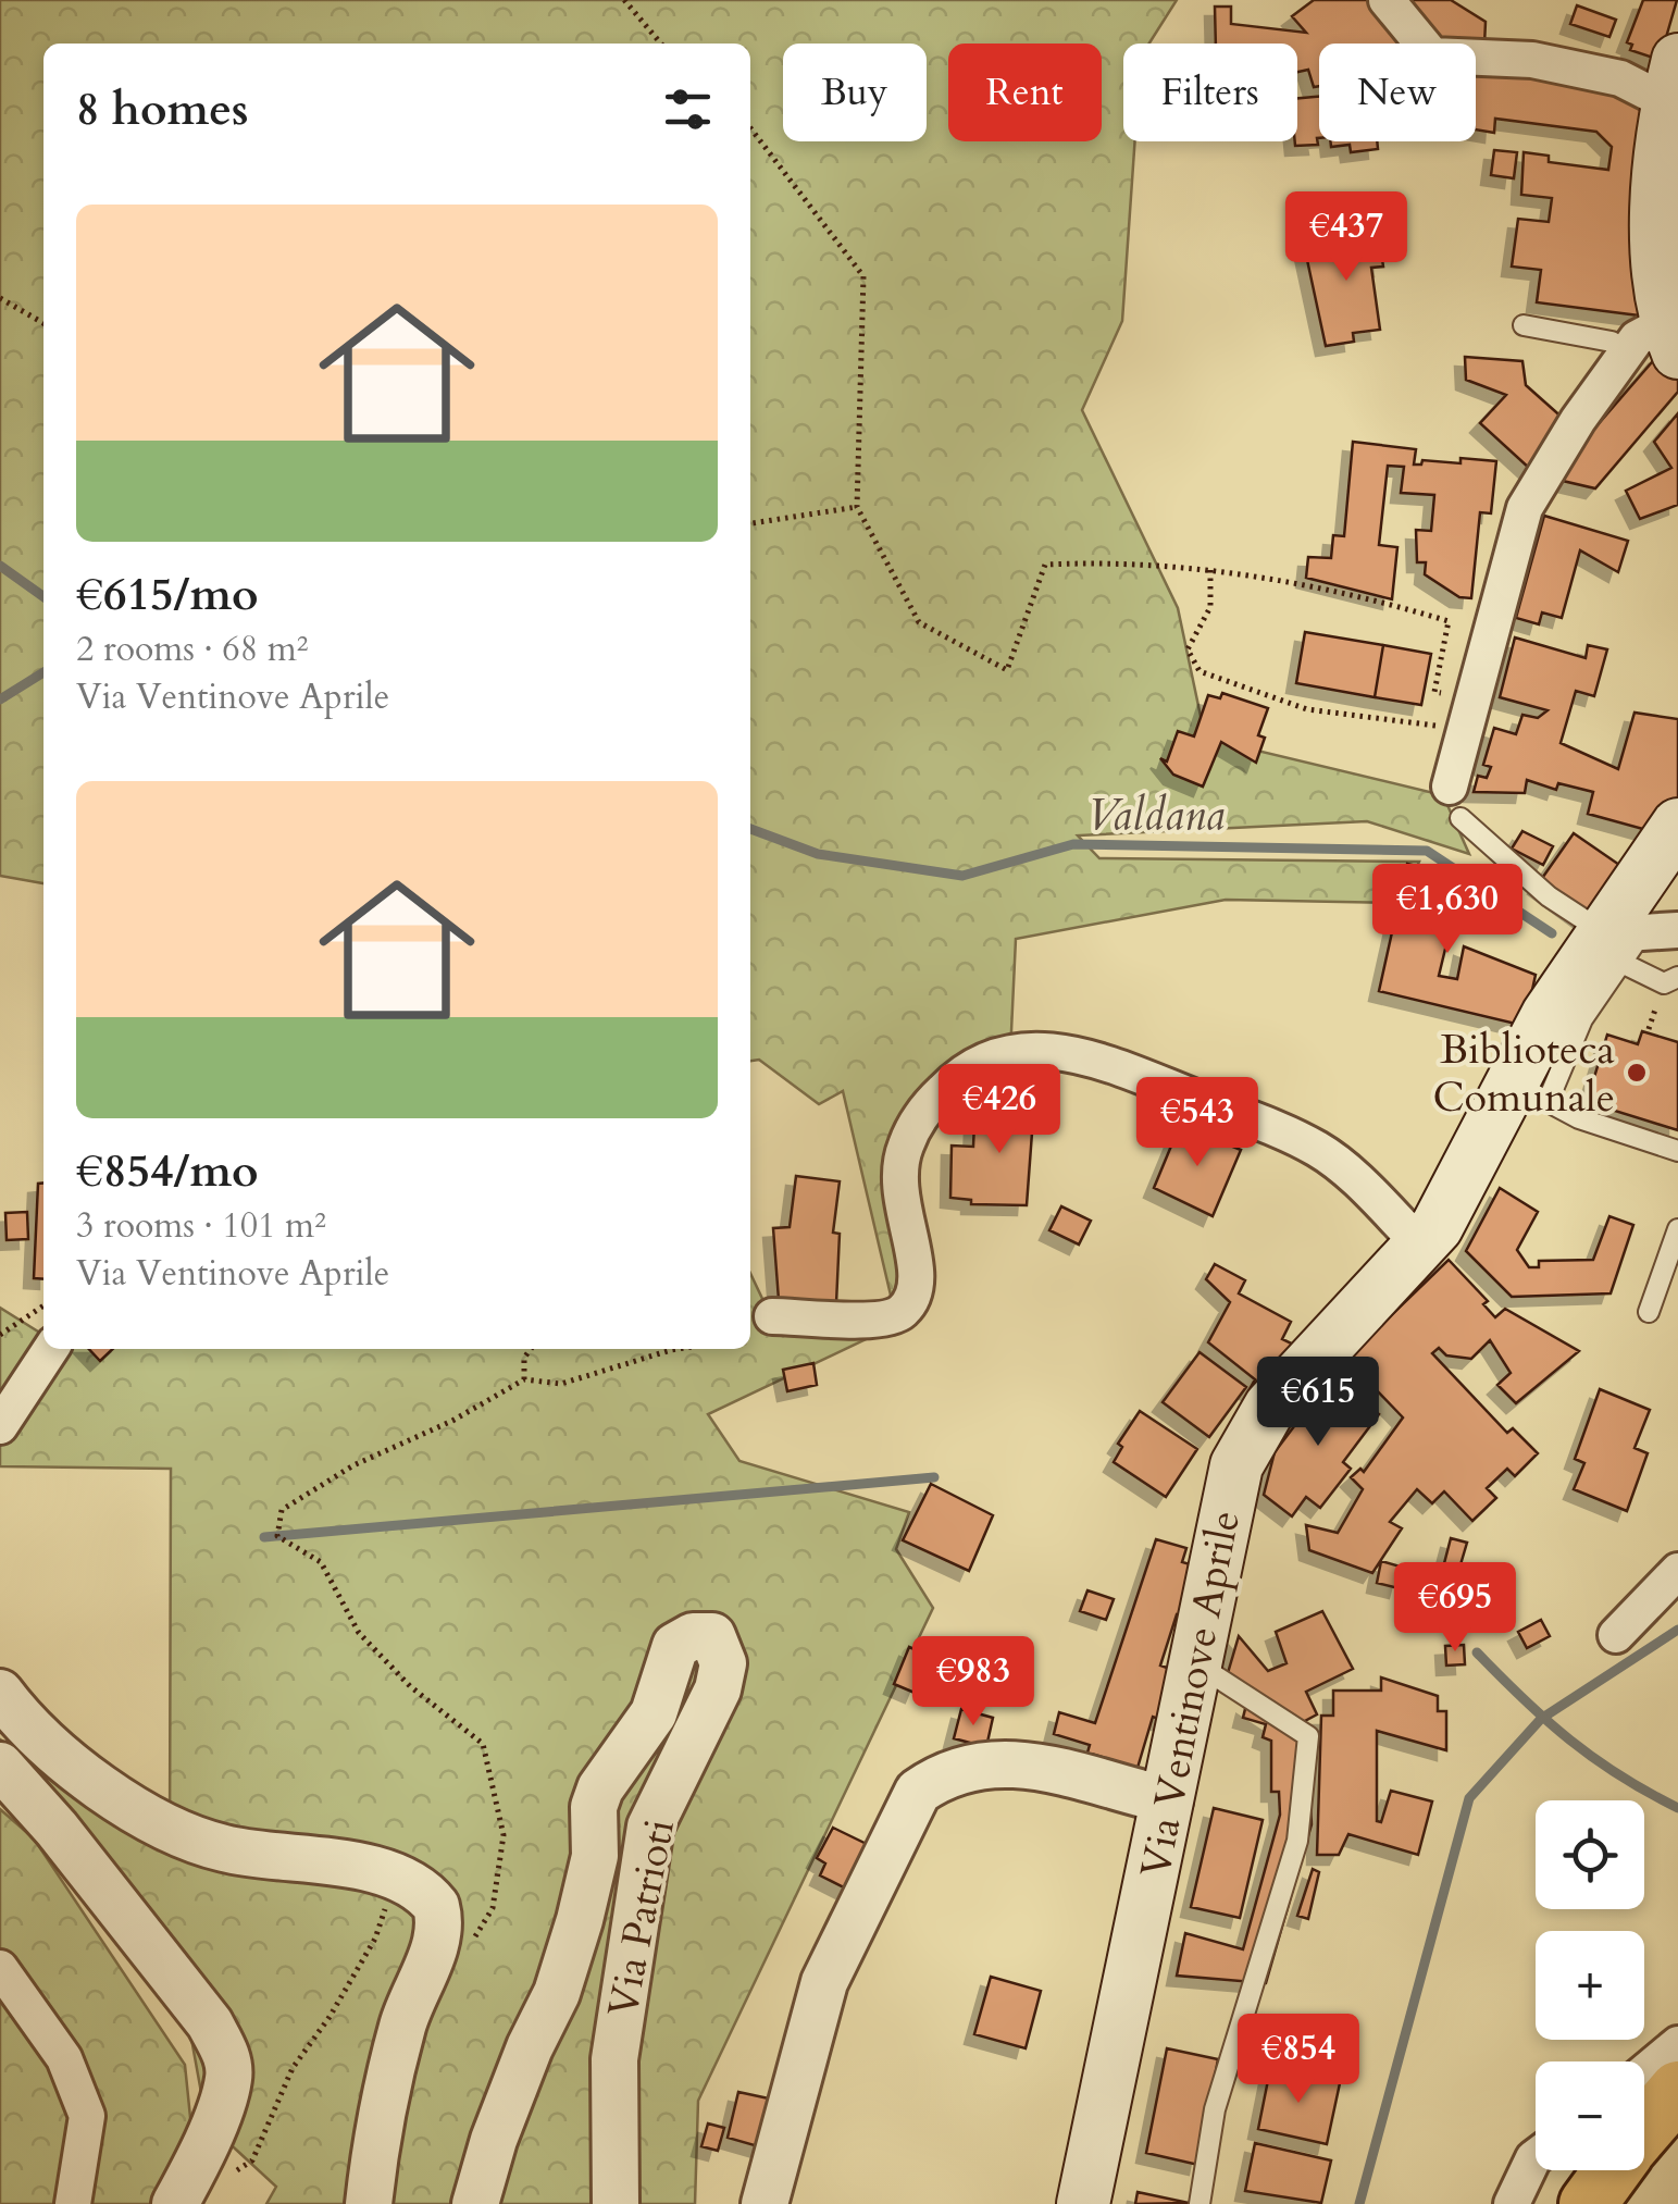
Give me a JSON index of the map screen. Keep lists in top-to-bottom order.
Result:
{
  "streets": {
    "main road": ["Via Ventinove Aprile"],
    "street": ["Via Patrioti"]
  },
  "water": ["Valdana"],
  "places": ["Biblioteca Comunale"],
  "page": {
    "chip": [
      "Buy",
      "Rent",
      "Filters",
      "New"
    ],
    "heading": "8 homes",
    "list": [
      {
        "name": "€615/mo",
        "note": "2 rooms · 68 m² · Via Ventinove Aprile"
      },
      {
        "name": "€854/mo",
        "note": "3 rooms · 101 m² · Via Ventinove Aprile"
      }
    ],
    "price": [
      "€437",
      "€1,630",
      "€426",
      "€543",
      "€615",
      "€695",
      "€983",
      "€854"
    ],
    "map_buttons": ["+", "−"]
  }
}
